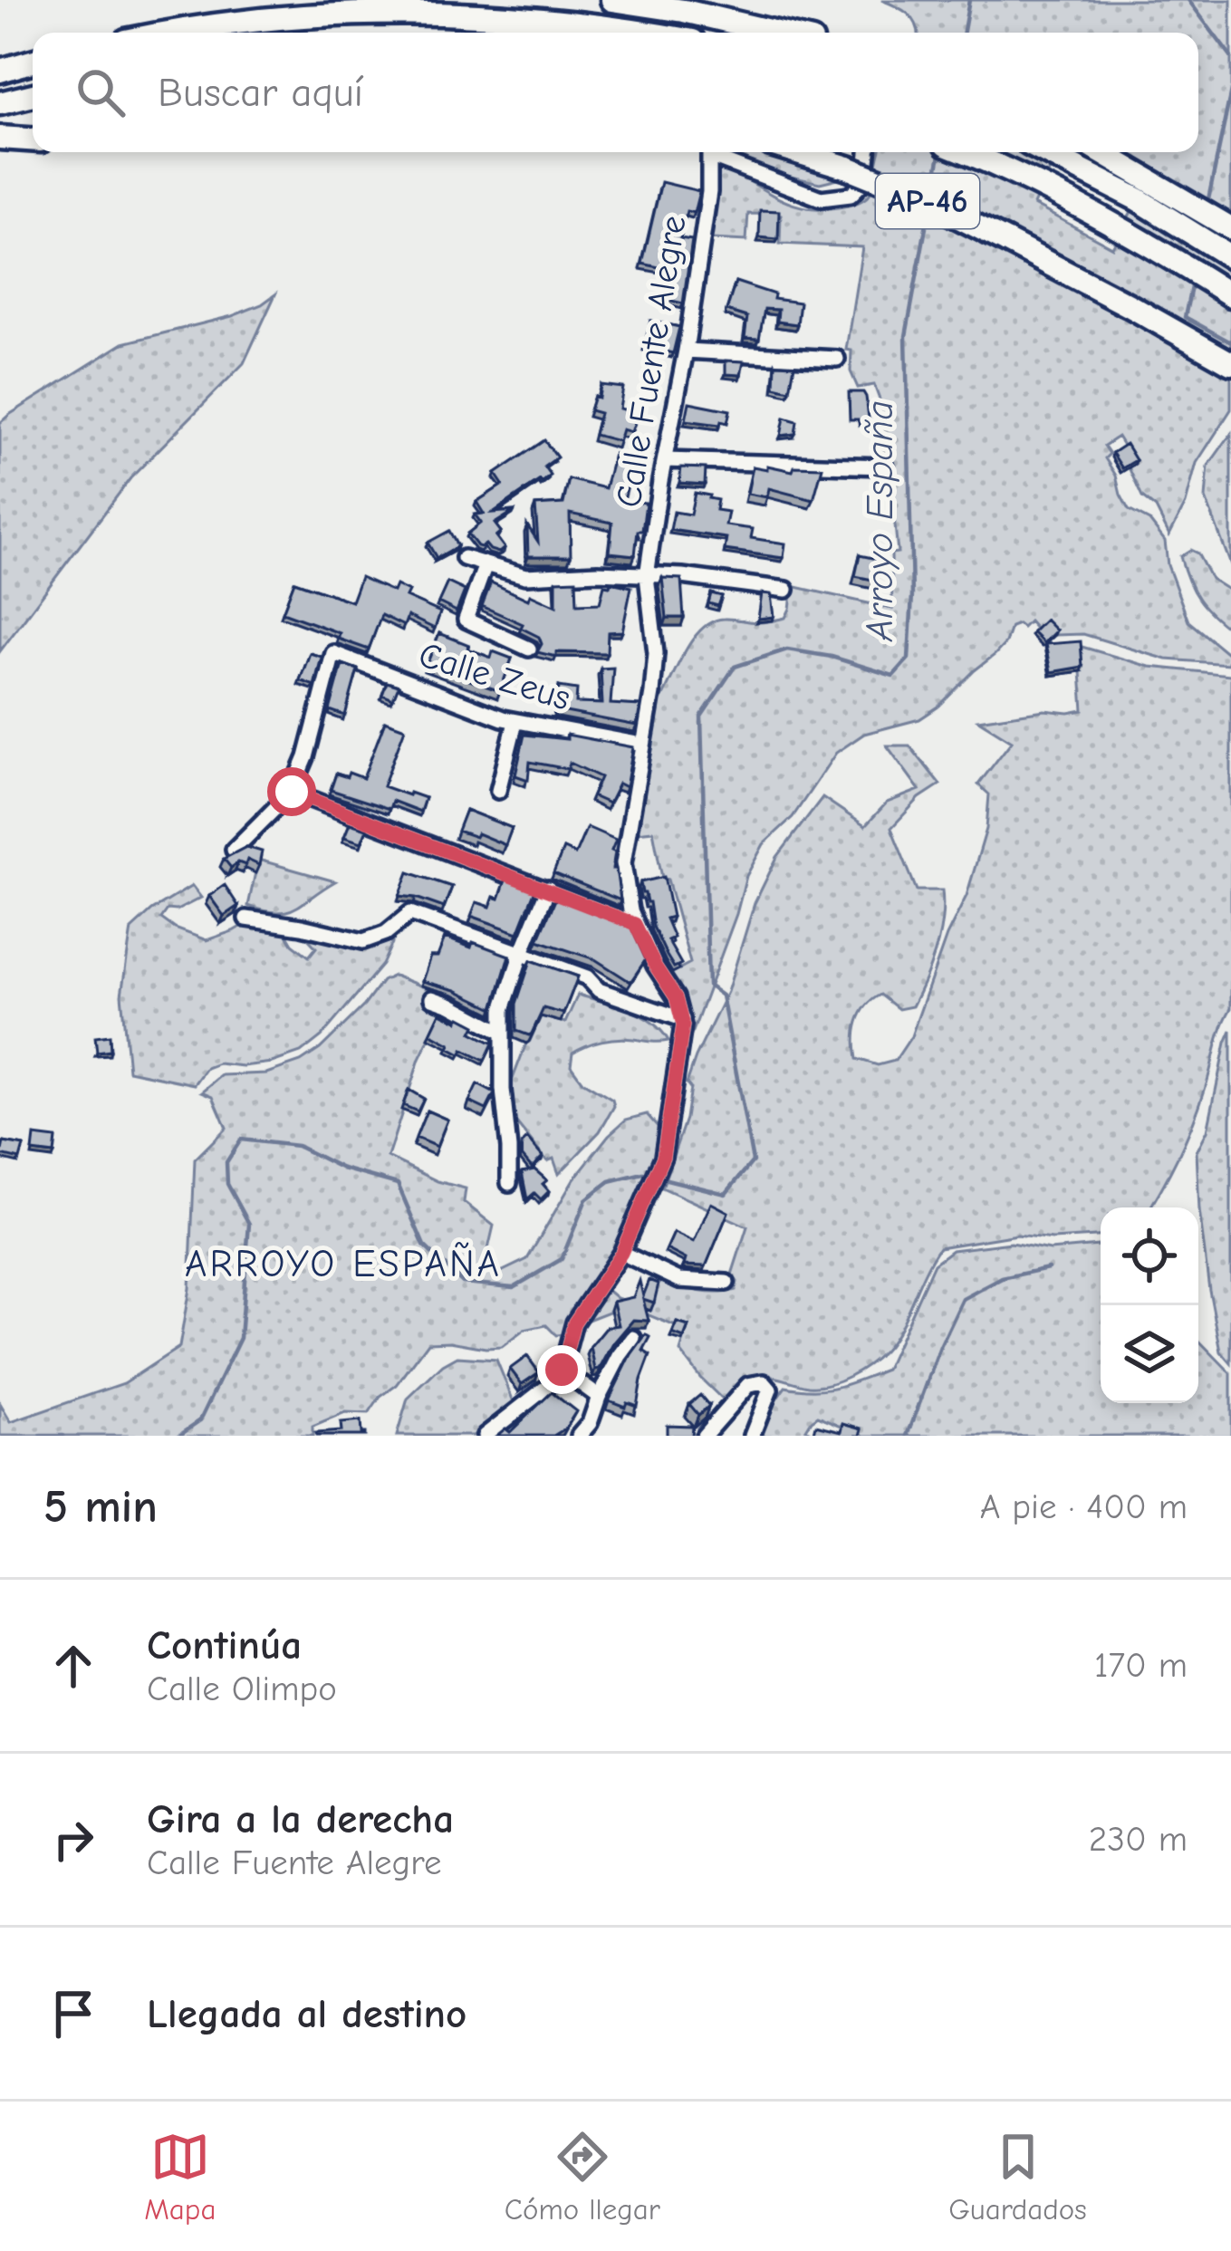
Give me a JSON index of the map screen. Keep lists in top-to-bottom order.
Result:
{
  "streets": {
    "highway": ["AP-46"],
    "street": ["Calle Fuente Alegre", "Calle Zeus"]
  },
  "crossings": [
    ["Calle Fuente Alegre", "Calle Zeus"]
  ],
  "districts": ["ARROYO ESPAÑA"],
  "water": ["Arroyo España"],
  "page": {
    "search": "Buscar aquí",
    "heading": ["5 min", "A pie · 400 m"],
    "list": [
      ["Continúa", "Calle Olimpo", "170 m"],
      ["Gira a la derecha", "Calle Fuente Alegre", "230 m"],
      "Llegada al destino"
    ],
    "nav": ["Mapa", "Cómo llegar", "Guardados"]
  }
}
